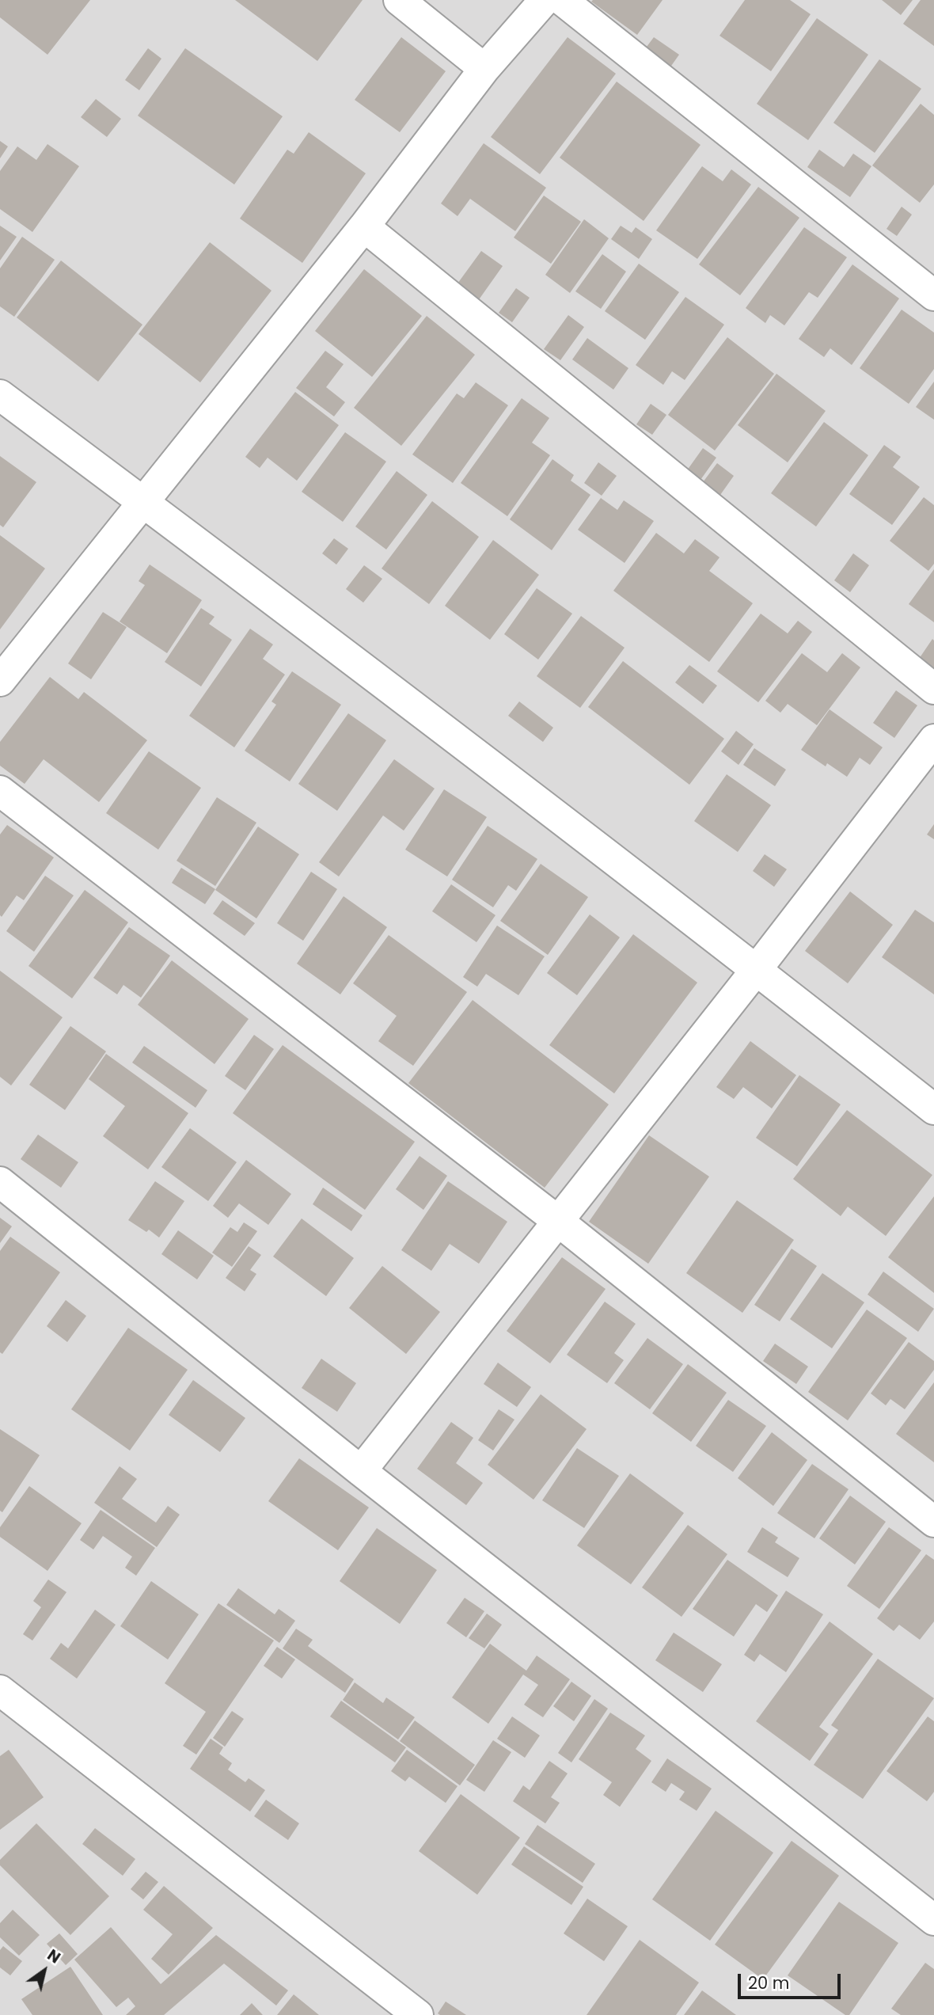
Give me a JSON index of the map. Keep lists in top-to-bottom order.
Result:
{
  "scale_bar": "20 m",
  "north": "top right"
}
